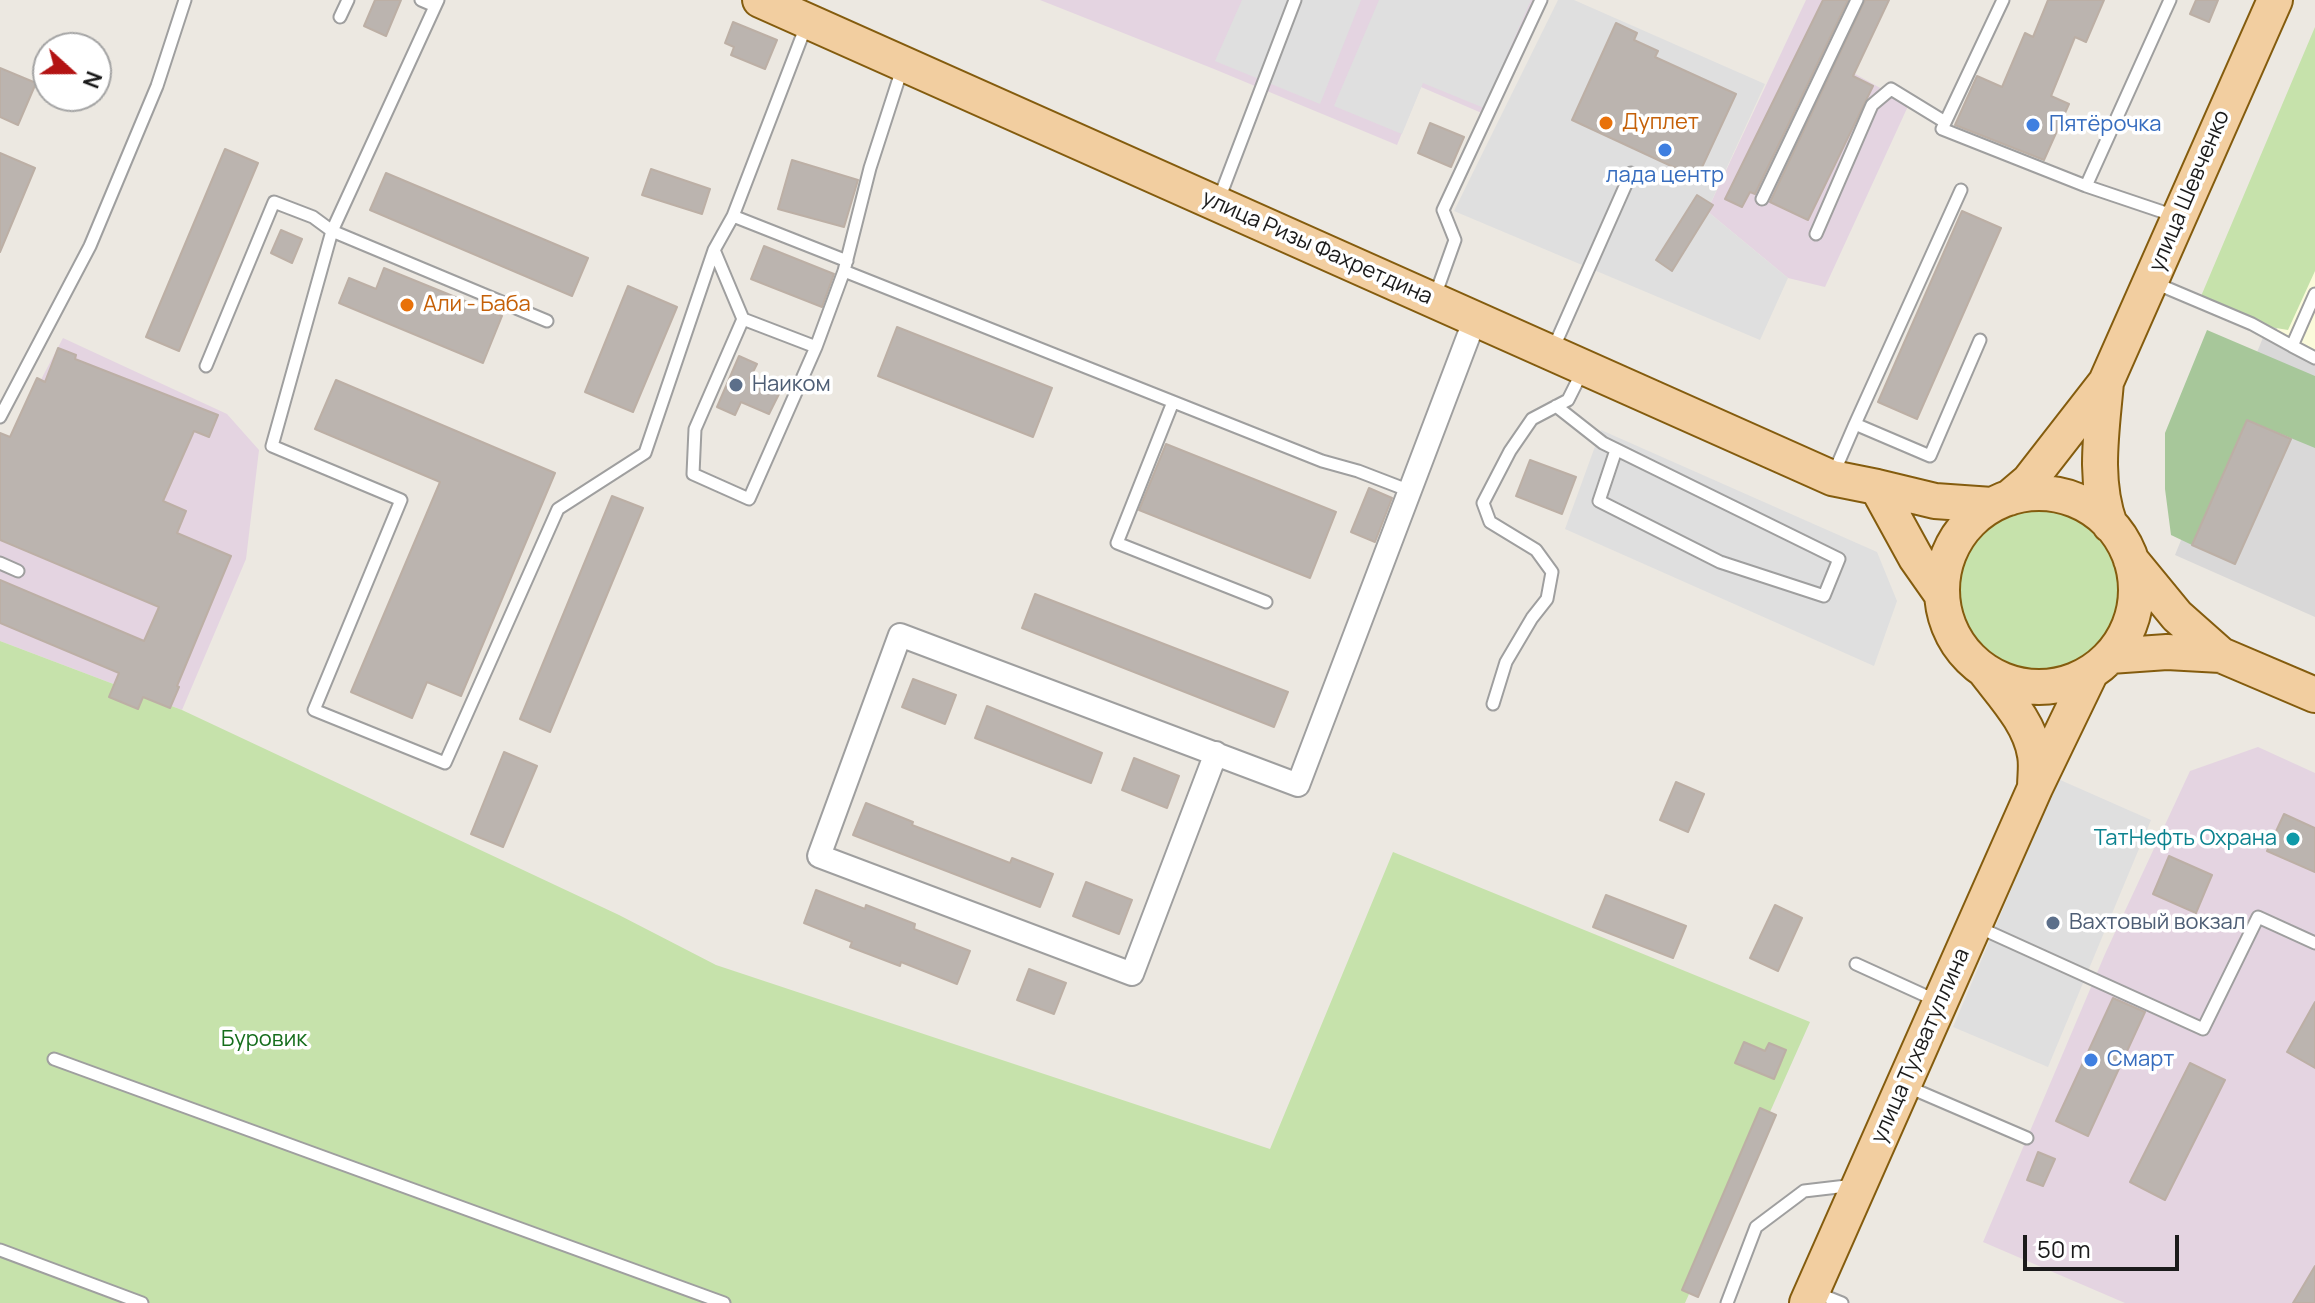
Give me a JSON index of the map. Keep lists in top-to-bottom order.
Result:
{
  "streets": {
    "main road": ["улица Шевченко", "улица Ризы Фахретдина", "улица Тухватуллина"]
  },
  "crossings": [
    ["улица Ризы Фахретдина", "улица Тухватуллина"]
  ],
  "parks": ["Буровик"],
  "places": [
    "Дуплет",
    "Пятёрочка",
    "лада центр",
    "Али - Баба",
    "Наиком",
    "ТатНефть Охрана",
    "Вахтовый вокзал",
    "Смарт"
  ],
  "scale_bar": "50 m",
  "north": "right"
}
